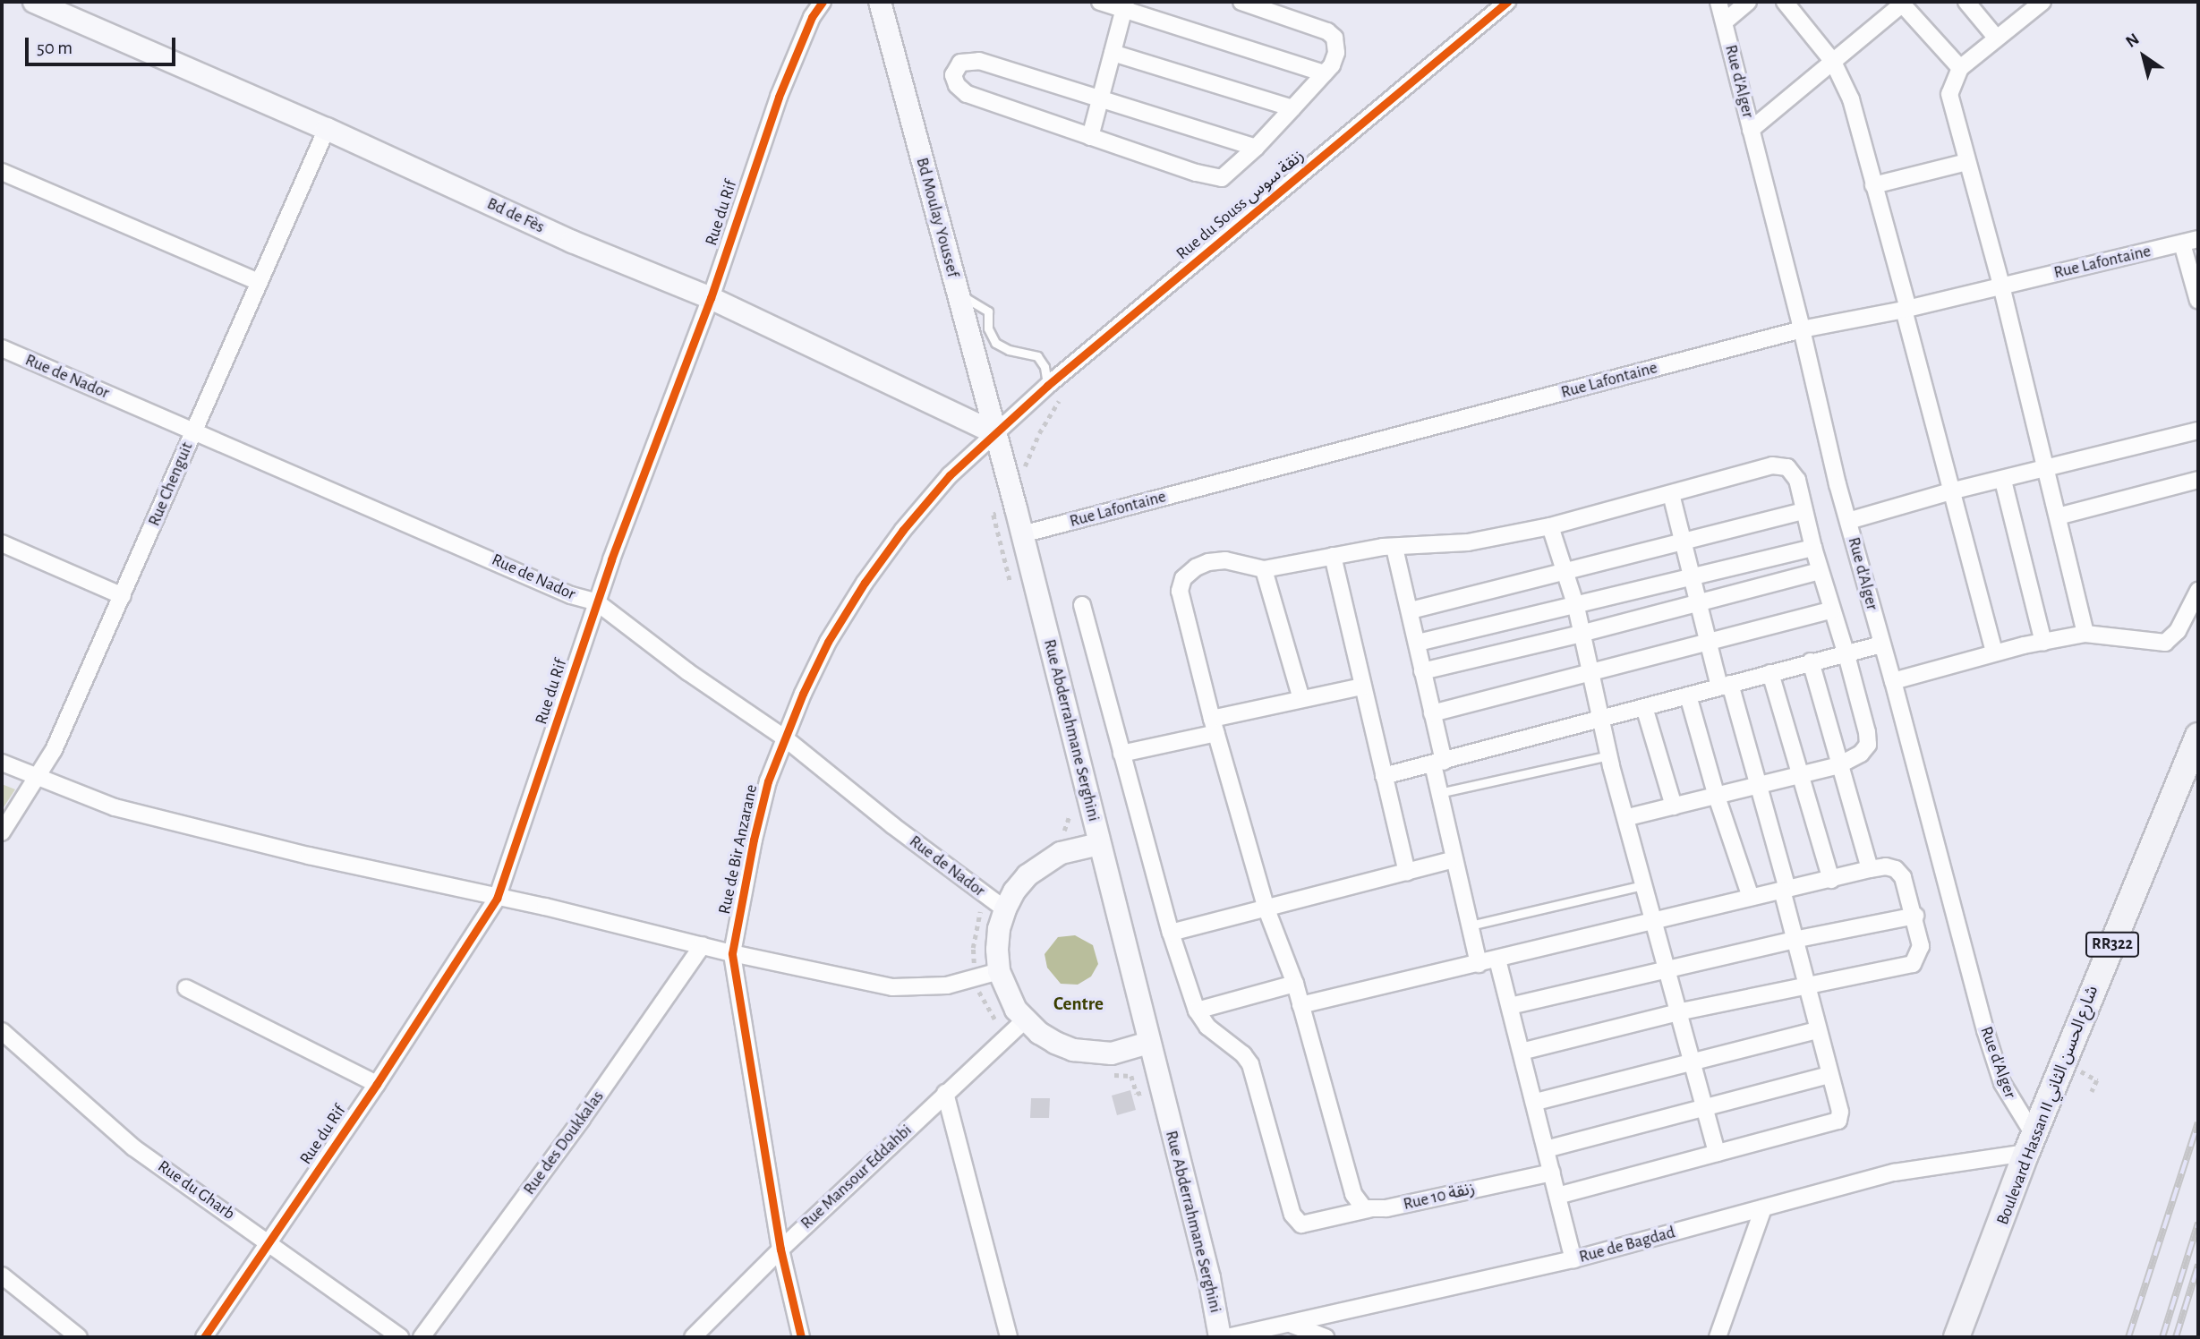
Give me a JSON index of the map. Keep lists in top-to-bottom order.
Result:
{
  "streets": {
    "main road": ["RR322", "Boulevard Hassan II شارع الحسن الثاني"],
    "street": [
      "Rue d'Alger",
      "Rue du Souss زنقة سوس",
      "Rue du Rif",
      "Bd de Fès",
      "Bd Moulay Youssef",
      "Rue Lafontaine",
      "Rue de Nador",
      "Rue Chenguit",
      "Rue Abderrahmane Serghini",
      "Rue de Bir Anzarane",
      "Rue des Doukkalas",
      "Rue Mansour Eddahbi",
      "Rue du Gharb",
      "Rue 10 زنقة",
      "Rue de Bagdad"
    ]
  },
  "crossings": [
    ["Rue d'Alger", "Rue Lafontaine"],
    ["Rue d'Alger", "Boulevard Hassan II شارع الحسن الثاني"],
    ["Rue d'Alger", "Rue de Bagdad"],
    ["Rue du Souss زنقة سوس", "Bd de Fès"],
    ["Rue du Souss زنقة سوس", "Bd Moulay Youssef"],
    ["Rue du Souss زنقة سوس", "Rue Abderrahmane Serghini"],
    ["Rue du Souss زنقة سوس", "Rue de Bir Anzarane"],
    ["Rue du Rif", "Bd de Fès"],
    ["Rue du Rif", "Rue de Nador"],
    ["Rue du Rif", "Rue du Gharb"],
    ["Bd de Fès", "Bd Moulay Youssef"],
    ["Bd de Fès", "Rue Chenguit"],
    ["Bd de Fès", "Rue Abderrahmane Serghini"],
    ["Bd de Fès", "Rue de Bir Anzarane"],
    ["Bd Moulay Youssef", "Rue Abderrahmane Serghini"],
    ["Bd Moulay Youssef", "Rue de Bir Anzarane"],
    ["Rue Lafontaine", "Rue Abderrahmane Serghini"],
    ["Rue de Nador", "Rue Chenguit"],
    ["Rue de Nador", "Rue Abderrahmane Serghini"],
    ["Rue de Nador", "Rue de Bir Anzarane"],
    ["Rue Abderrahmane Serghini", "Rue de Bir Anzarane"],
    ["Rue Abderrahmane Serghini", "Rue Mansour Eddahbi"],
    ["Rue de Bir Anzarane", "Rue Mansour Eddahbi"],
    ["Boulevard Hassan II شارع الحسن الثاني", "Rue de Bagdad"]
  ],
  "districts": ["Centre"],
  "scale_bar": "50 m",
  "north": "top left"
}
